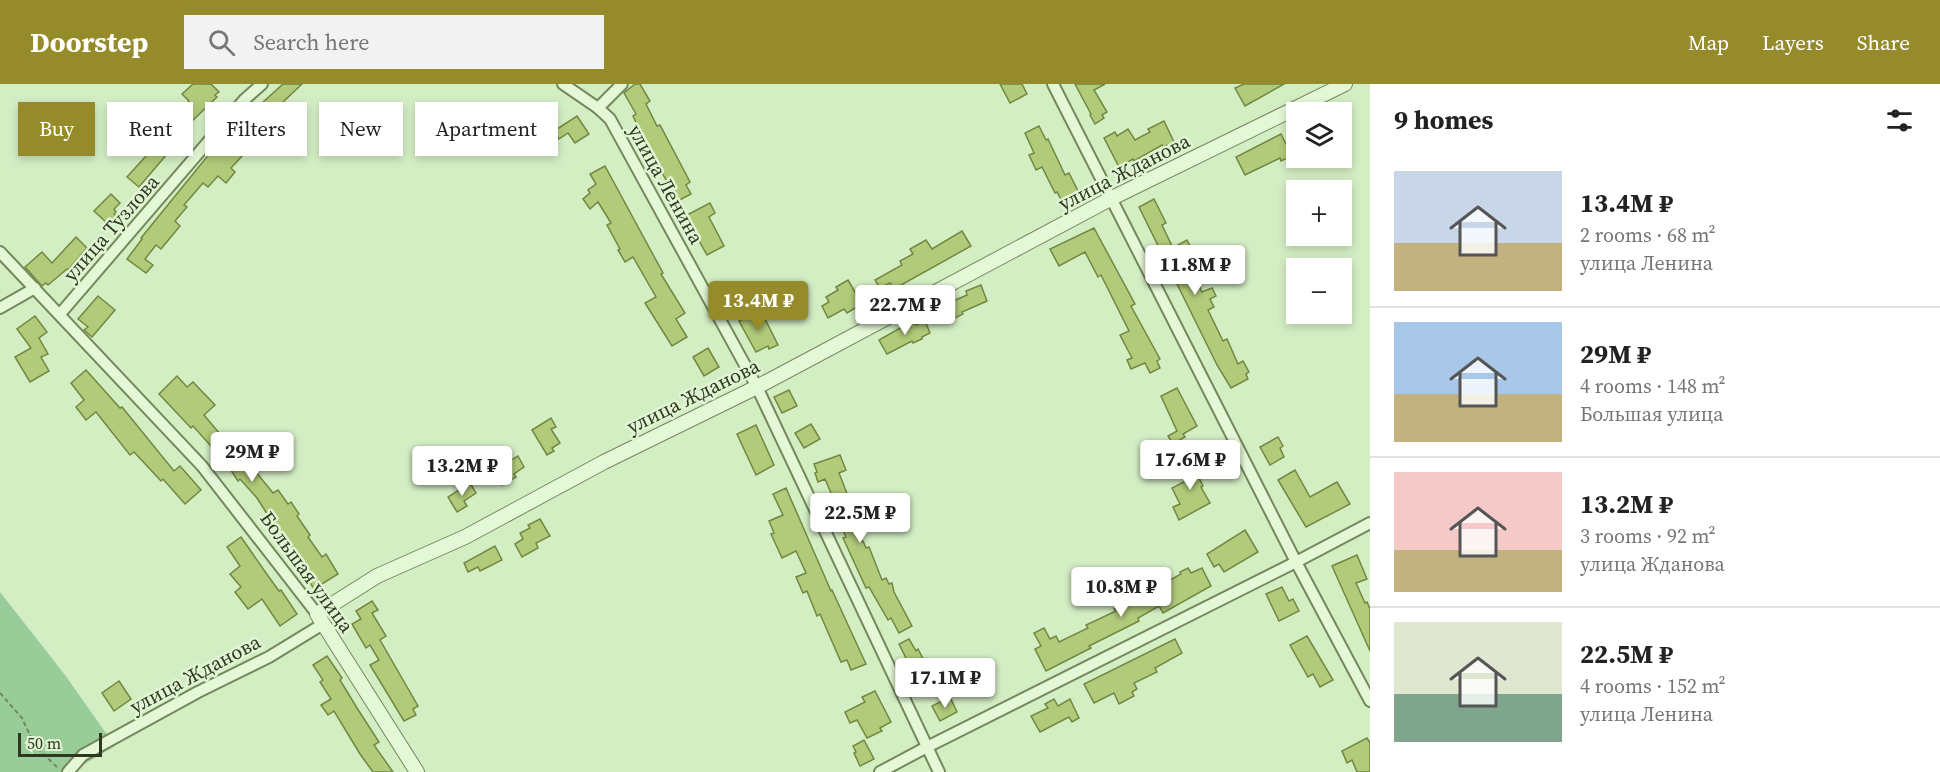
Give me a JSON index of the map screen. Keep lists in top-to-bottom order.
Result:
{
  "streets": {
    "street": [
      "улица Жданова",
      "улица Ленина",
      "улица Тузлова",
      "Большая улица"
    ]
  },
  "crossings": [
    ["улица Жданова", "улица Ленина"],
    ["улица Жданова", "Большая улица"],
    ["улица Тузлова", "Большая улица"]
  ],
  "scale_bar": "50 m",
  "page": {
    "header": "Doorstep",
    "search": "Search here",
    "nav": ["Map", "Layers", "Share"],
    "heading": "9 homes",
    "map_buttons": ["+", "−"],
    "chip": [
      "Buy",
      "Rent",
      "Filters",
      "New",
      "Apartment"
    ],
    "list": [
      {
        "name": "13.4M ₽",
        "note": "2 rooms · 68 m² · улица Ленина"
      },
      {
        "name": "29M ₽",
        "note": "4 rooms · 148 m² · Большая улица"
      },
      {
        "name": "13.2M ₽",
        "note": "3 rooms · 92 m² · улица Жданова"
      },
      {
        "name": "22.5M ₽",
        "note": "4 rooms · 152 m² · улица Ленина"
      }
    ],
    "price": [
      "11.8M ₽",
      "13.4M ₽",
      "22.7M ₽",
      "29M ₽",
      "17.6M ₽",
      "13.2M ₽",
      "22.5M ₽",
      "10.8M ₽",
      "17.1M ₽"
    ],
    "scale": "50 m"
  }
}
